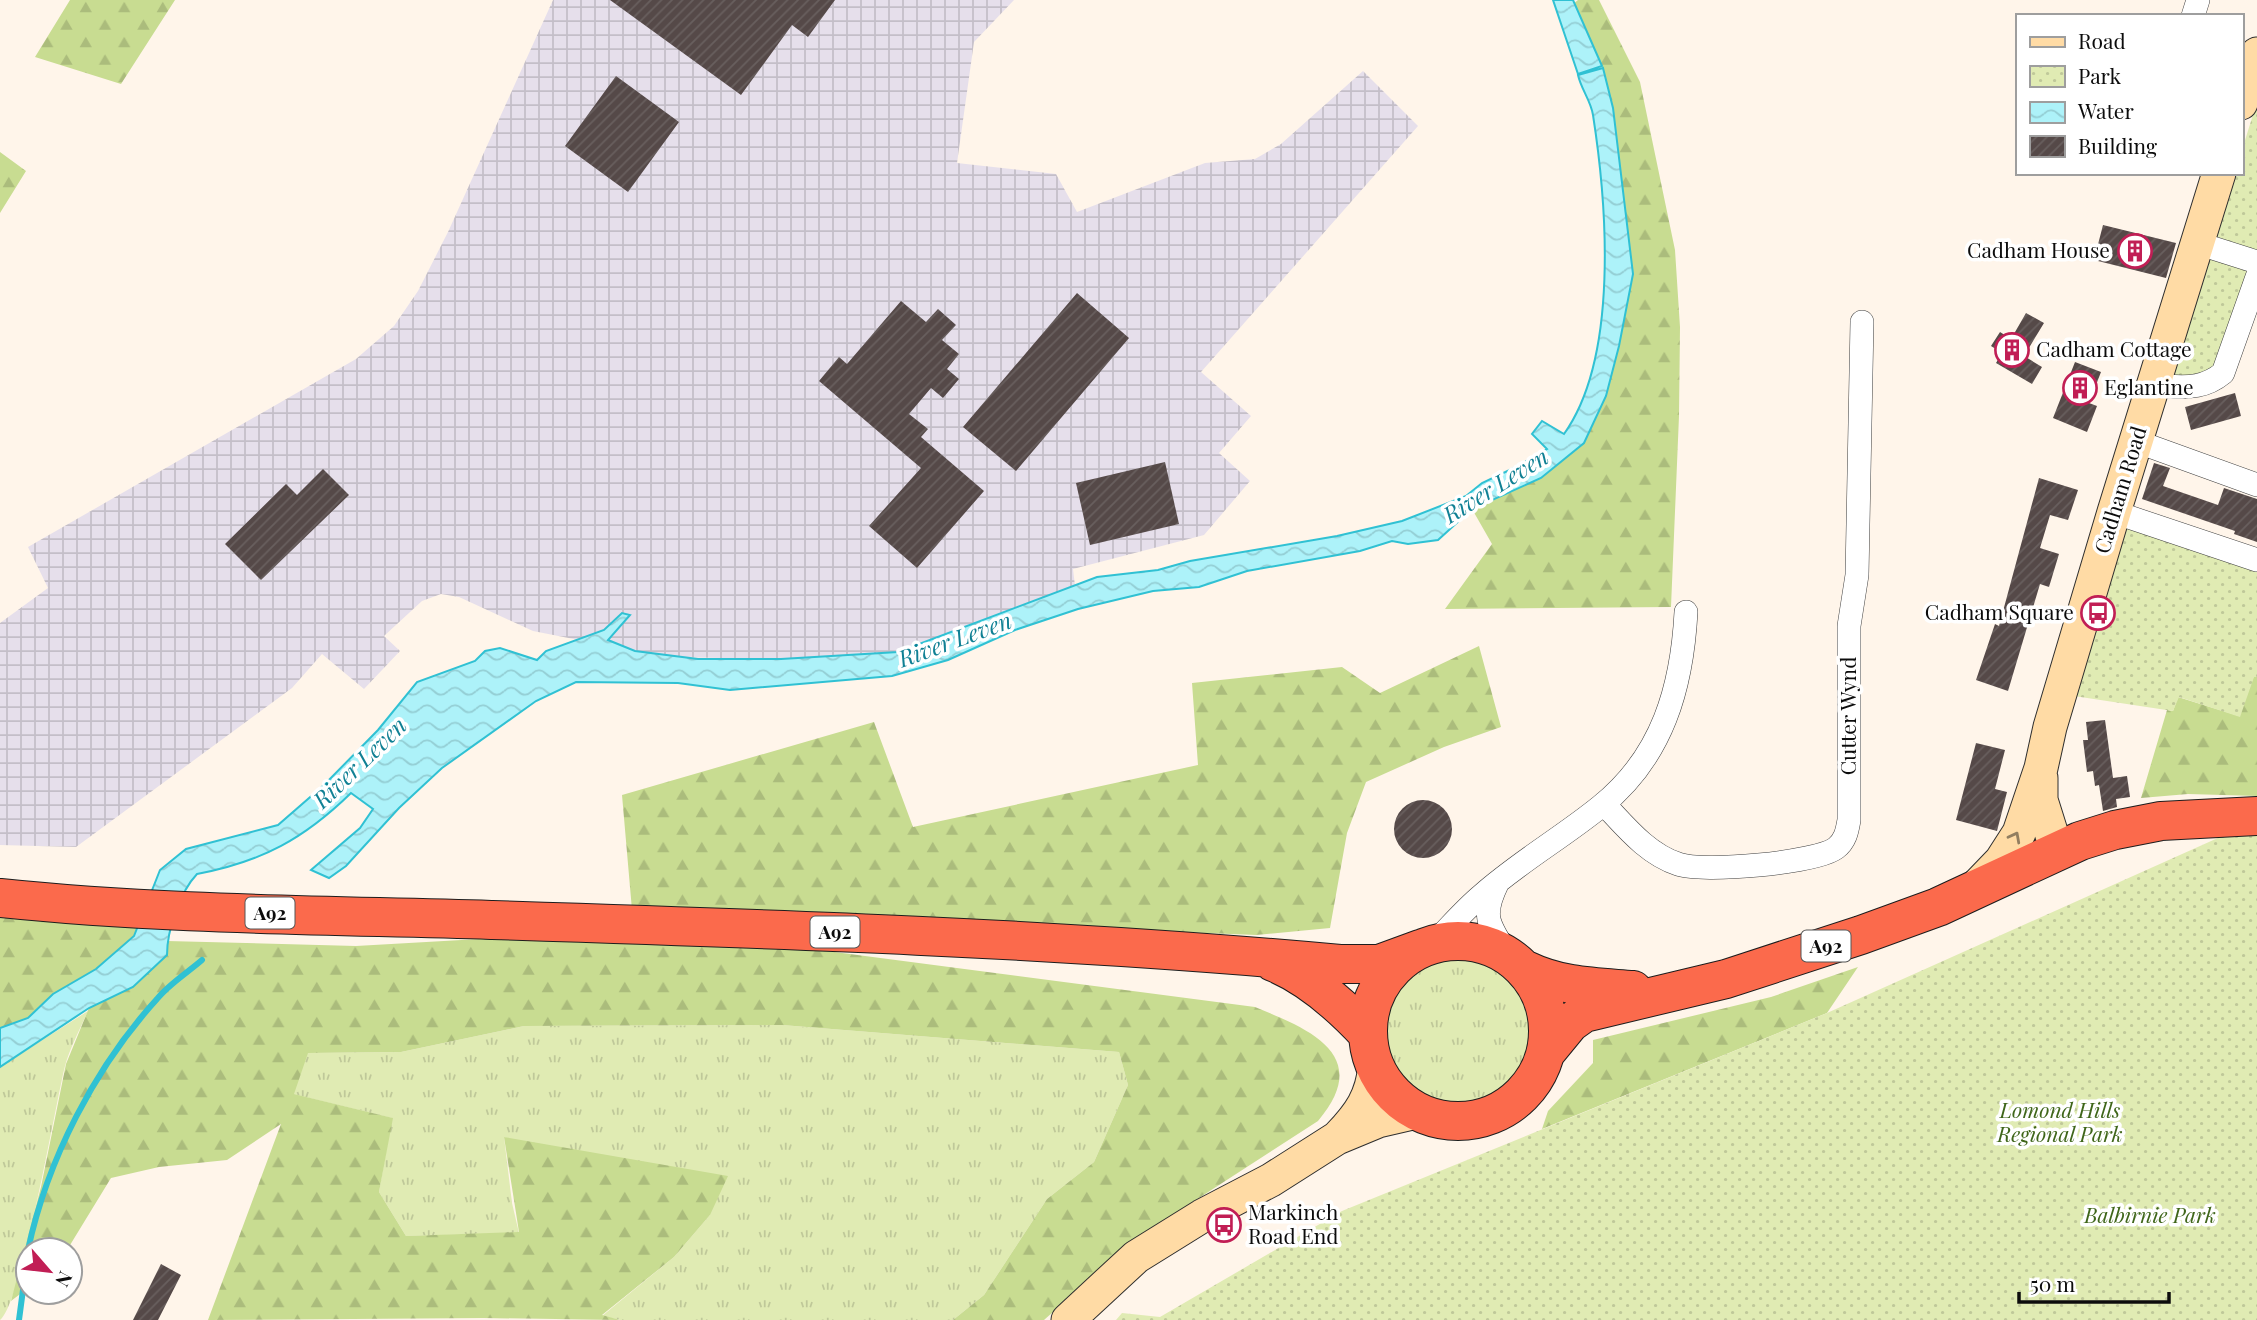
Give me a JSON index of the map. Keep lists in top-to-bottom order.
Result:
{
  "streets": {
    "highway": ["A92"],
    "street": ["Cadham Road", "Cutter Wynd"]
  },
  "crossings": [
    ["Cadham Road", "A92"]
  ],
  "water": ["River Leven"],
  "parks": ["Lomond Hills Regional Park", "Balbirnie Park"],
  "places": {
    "building": ["Cadham House", "Cadham Cottage", "Eglantine"],
    "bus stop": ["Cadham Square", "Markinch Road End"]
  },
  "legend": [
    "Road",
    "Park",
    "Water",
    "Building"
  ],
  "scale_bar": "50 m",
  "north": "bottom right"
}
